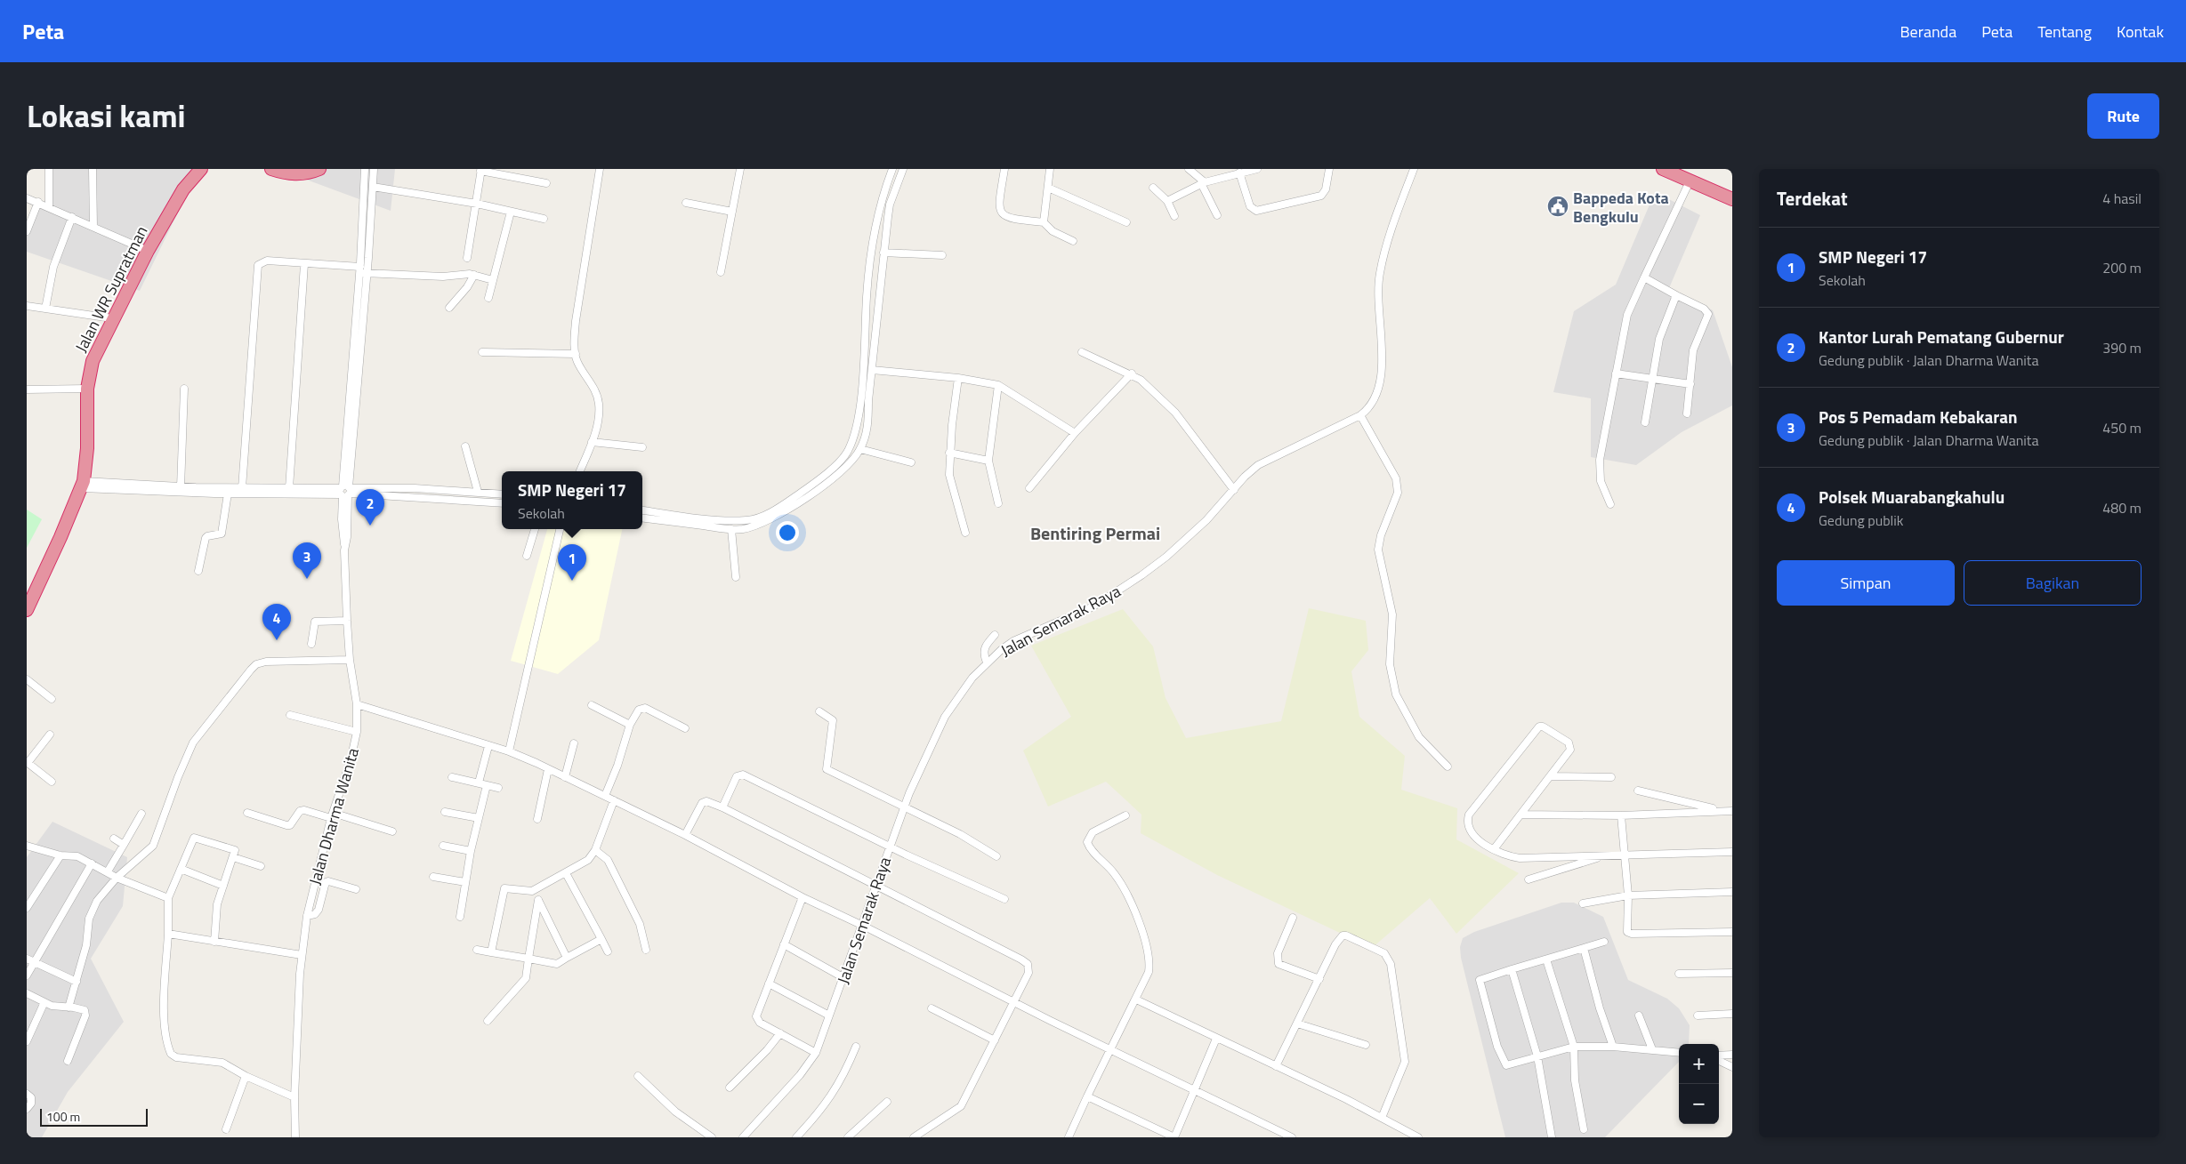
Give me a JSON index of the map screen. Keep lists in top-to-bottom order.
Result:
{
  "streets": {
    "highway": ["Jalan WR Supratman"],
    "street": ["Jalan Semarak Raya", "Jalan Dharma Wanita"]
  },
  "districts": ["Bentiring Permai"],
  "places": {
    "public building": ["Bappeda Kota Bengkulu"]
  },
  "scale_bar": "100 m",
  "page": {
    "header": "Peta",
    "nav": [
      "Beranda",
      "Peta",
      "Tentang",
      "Kontak"
    ],
    "title": "Lokasi kami",
    "buttons": [
      "Rute",
      ["Simpan", "Bagikan"]
    ],
    "heading": ["Terdekat", "4 hasil"],
    "list": [
      {
        "mark": "1",
        "name": "SMP Negeri 17",
        "note": "Sekolah",
        "value": "200 m"
      },
      {
        "mark": "2",
        "name": "Kantor Lurah Pematang Gubernur",
        "note": "Gedung publik · Jalan Dharma Wanita",
        "value": "390 m"
      },
      {
        "mark": "3",
        "name": "Pos 5 Pemadam Kebakaran",
        "note": "Gedung publik · Jalan Dharma Wanita",
        "value": "450 m"
      },
      {
        "mark": "4",
        "name": "Polsek Muarabangkahulu",
        "note": "Gedung publik",
        "value": "480 m"
      }
    ],
    "popup": ["SMP Negeri 17", "Sekolah"],
    "pins": [
      "2",
      "3",
      "1",
      "4"
    ],
    "map_buttons": ["+", "−"],
    "scale": "100 m"
  }
}
